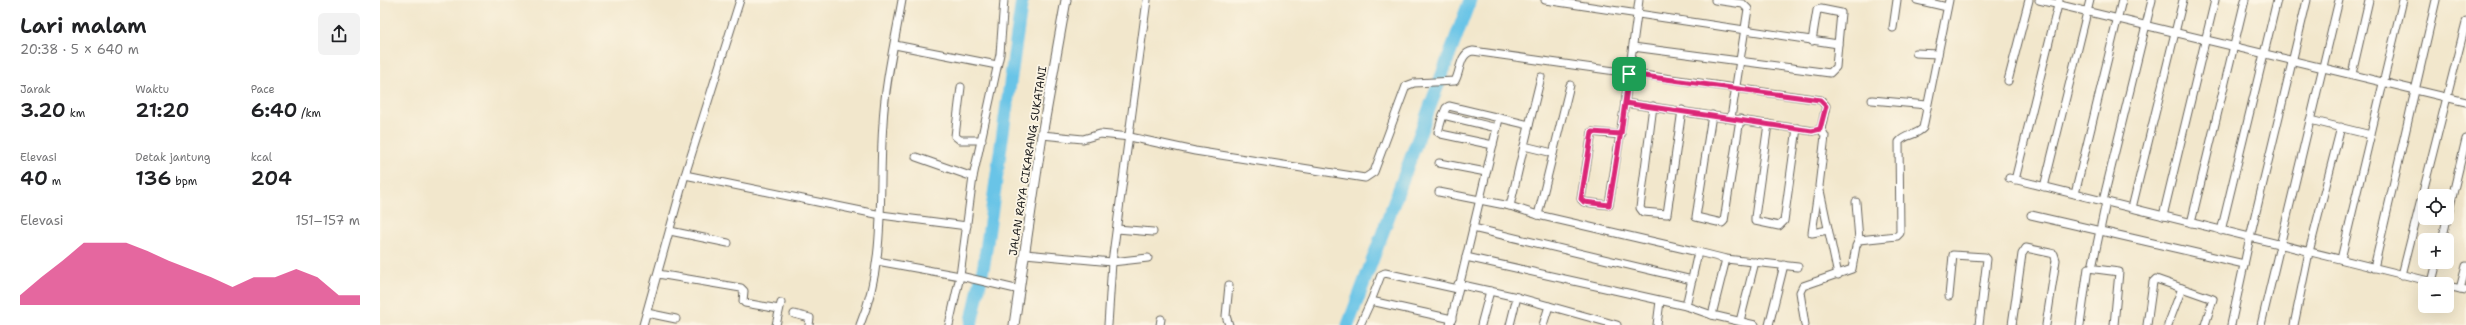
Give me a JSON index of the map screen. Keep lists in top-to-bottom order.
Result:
{
  "streets": {
    "main road": ["JALAN RAYA CIKARANG SUKATANI"]
  },
  "page": {
    "heading": ["Lari malam", "20:38 · 5 × 640 m"],
    "stats": [
      ["Jarak", "3.20 km"],
      ["Waktu", "21:20"],
      ["Pace", "6:40 /km"],
      ["Elevasi", "40 m"],
      ["Detak jantung", "136 bpm"],
      ["kcal", "204"]
    ],
    "map_buttons": ["+", "−"],
    "chart": ["Elevasi", "151–157 m"]
  }
}
